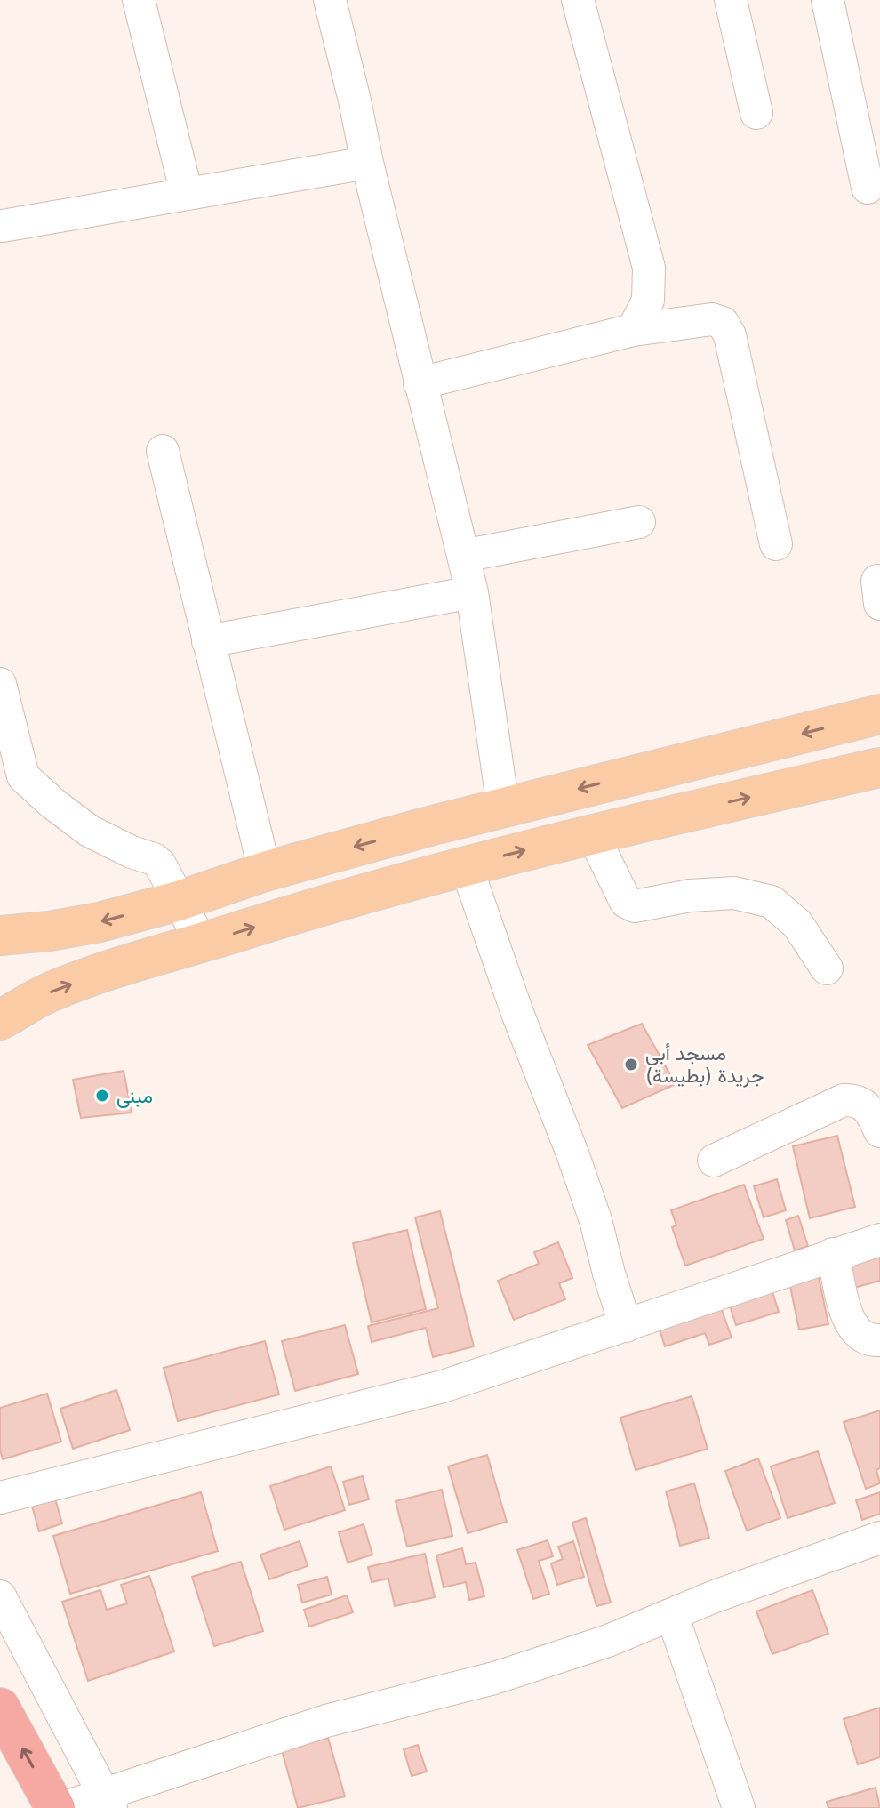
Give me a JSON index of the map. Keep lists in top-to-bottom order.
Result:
{
  "places": ["مسجد أبي جريدة (بطيسة)", "مبنى"]
}
